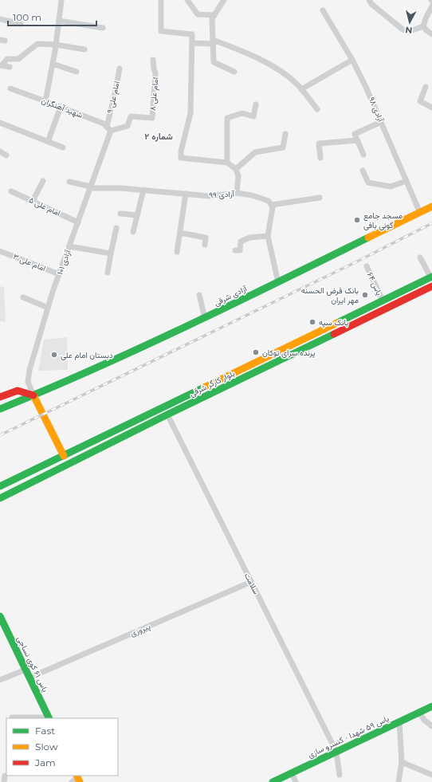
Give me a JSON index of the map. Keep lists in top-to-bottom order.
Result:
{
  "streets": {
    "main road": [
      "آزادی شرقی",
      "بلوار کارگر شرقی",
      "یاس ۶۱ کوی نساجی",
      "یاس ۵۹ شهدا - کنسرو سازی"
    ],
    "street": [
      "امام علی ۸",
      "امام علی ۹",
      "شهید آهنگران",
      "آزادی ۹۸",
      "آزادی ٩٩",
      "امام علی ۵",
      "امام علی ۳",
      "آزادی ۱۰۱",
      "یاس ۶۴",
      "سلامت",
      "پیروزی"
    ]
  },
  "crossings": [
    ["امام علی ۸", "امام علی ۹"],
    ["امام علی ۸", "شهید آهنگران"],
    ["امام علی ۸", "آزادی ۱۰۱"],
    ["امام علی ۹", "شهید آهنگران"],
    ["امام علی ۹", "آزادی ۱۰۱"],
    ["شهید آهنگران", "آزادی ۱۰۱"],
    ["آزادی ۹۸", "آزادی شرقی"],
    ["آزادی ٩٩", "آزادی ۱۰۱"],
    ["امام علی ۵", "آزادی ۱۰۱"],
    ["امام علی ۳", "آزادی ۱۰۱"],
    ["آزادی ۱۰۱", "آزادی شرقی"],
    ["یاس ۶۴", "بلوار کارگر شرقی"],
    ["بلوار کارگر شرقی", "سلامت"],
    ["سلامت", "پیروزی"],
    ["سلامت", "یاس ۵۹ شهدا - کنسرو سازی"],
    ["پیروزی", "یاس ۶۱ کوی نساجی"]
  ],
  "districts": ["شماره ۲"],
  "places": [
    "مسجد جامع گونی بافی",
    "بانک قرض الحسنه مهر ایران",
    "بانک سپه",
    "پرنده سرای توکان",
    "دبستان امام علی"
  ],
  "legend": ["Fast", "Slow", "Jam"],
  "scale_bar": "100 m",
  "north": "bottom"
}
